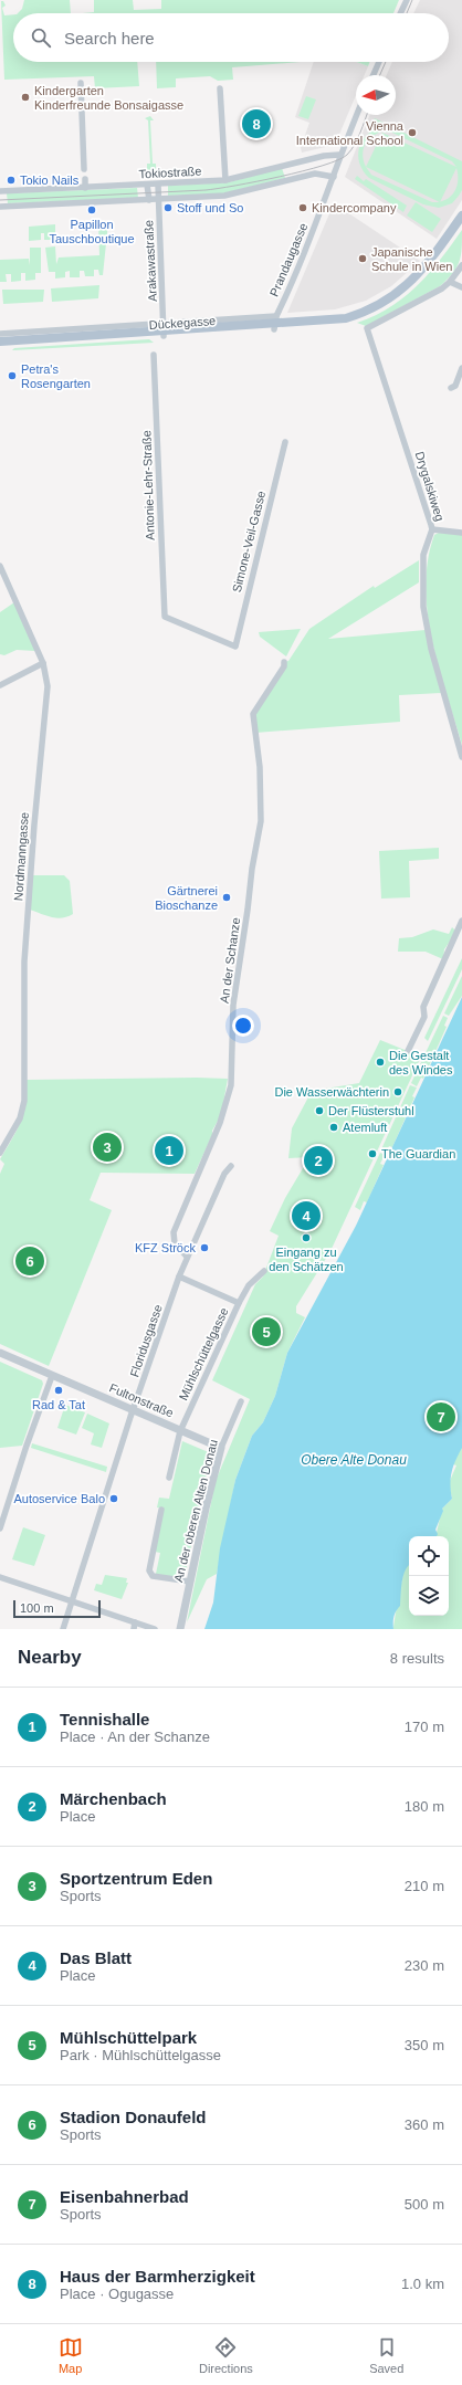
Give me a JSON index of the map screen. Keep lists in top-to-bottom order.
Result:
{
  "streets": {
    "main road": ["Dückegasse"],
    "street": [
      "Tokiostraße",
      "Prandaugasse",
      "Arakawastraße",
      "Antonie-Lehr-Straße",
      "Drygalskiweg",
      "Simone-Veil-Gasse",
      "Nordmanngasse",
      "An der Schanze",
      "Floridusgasse",
      "Mühlschüttelgasse",
      "Fultonstraße",
      "An der oberen Alten Donau"
    ]
  },
  "crossings": [
    ["Tokiostraße", "Prandaugasse"],
    ["Tokiostraße", "Arakawastraße"],
    ["Prandaugasse", "Dückegasse"],
    ["Arakawastraße", "Dückegasse"],
    ["Antonie-Lehr-Straße", "Simone-Veil-Gasse"],
    ["An der Schanze", "Floridusgasse"],
    ["Floridusgasse", "Fultonstraße"],
    ["Mühlschüttelgasse", "Fultonstraße"],
    ["Fultonstraße", "An der oberen Alten Donau"]
  ],
  "water": ["Obere Alte Donau"],
  "places": [
    "Kindergarten Kinderfreunde Bonsaigasse",
    "Vienna International School",
    "Tokio Nails",
    "Stoff und So",
    "Kindercompany",
    "Papillon Tauschboutique",
    "Japanische Schule in Wien",
    "Petra's Rosengarten",
    "Gärtnerei Bioschanze",
    "Die Gestalt des Windes",
    "Die Wasserwächterin",
    "Der Flüsterstuhl",
    "Atemluft",
    "The Guardian",
    "Eingang zu den Schätzen",
    "KFZ Ströck",
    "Rad & Tat",
    "Autoservice Balo"
  ],
  "scale_bar": "100 m",
  "north": "left",
  "page": {
    "search": "Search here",
    "pins": [
      "8",
      "3",
      "1",
      "2",
      "4",
      "6",
      "5",
      "7"
    ],
    "scale": "100 m",
    "heading": ["Nearby", "8 results"],
    "list": [
      {
        "mark": "1",
        "name": "Tennishalle",
        "note": "Place · An der Schanze",
        "value": "170 m"
      },
      {
        "mark": "2",
        "name": "Märchenbach",
        "note": "Place",
        "value": "180 m"
      },
      {
        "mark": "3",
        "name": "Sportzentrum Eden",
        "note": "Sports",
        "value": "210 m"
      },
      {
        "mark": "4",
        "name": "Das Blatt",
        "note": "Place",
        "value": "230 m"
      },
      {
        "mark": "5",
        "name": "Mühlschüttelpark",
        "note": "Park · Mühlschüttelgasse",
        "value": "350 m"
      },
      {
        "mark": "6",
        "name": "Stadion Donaufeld",
        "note": "Sports",
        "value": "360 m"
      },
      {
        "mark": "7",
        "name": "Eisenbahnerbad",
        "note": "Sports",
        "value": "500 m"
      },
      {
        "mark": "8",
        "name": "Haus der Barmherzigkeit",
        "note": "Place · Ogugasse",
        "value": "1.0 km"
      }
    ],
    "nav": ["Map", "Directions", "Saved"]
  }
}
